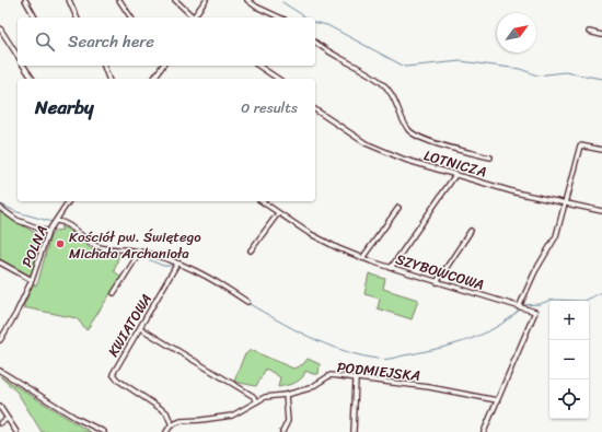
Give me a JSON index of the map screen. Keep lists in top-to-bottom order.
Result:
{
  "streets": {
    "street": [
      "LOTNICZA",
      "POLNA",
      "SZYBOWCOWA",
      "KWIATOWA",
      "PODMIEJSKA"
    ]
  },
  "crossings": [
    ["POLNA", "KWIATOWA"],
    ["SZYBOWCOWA", "PODMIEJSKA"],
    ["KWIATOWA", "PODMIEJSKA"]
  ],
  "places": ["Kościół pw. Świętego Michała Archanioła"],
  "north": "top right",
  "page": {
    "search": "Search here",
    "heading": ["Nearby", "0 results"],
    "map_buttons": ["+", "−"]
  }
}
